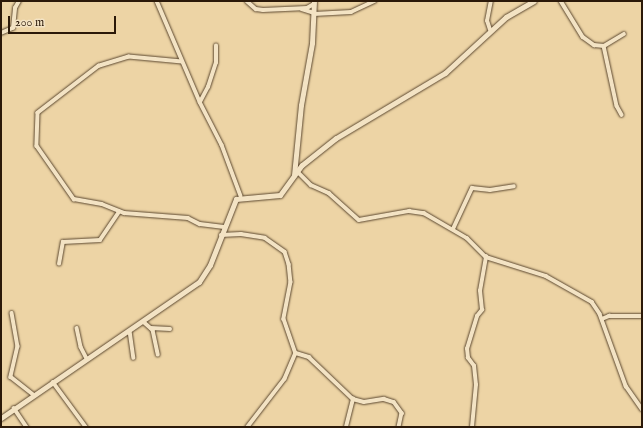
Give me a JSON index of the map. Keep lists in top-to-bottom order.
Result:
{
  "scale_bar": "200 m"
}
